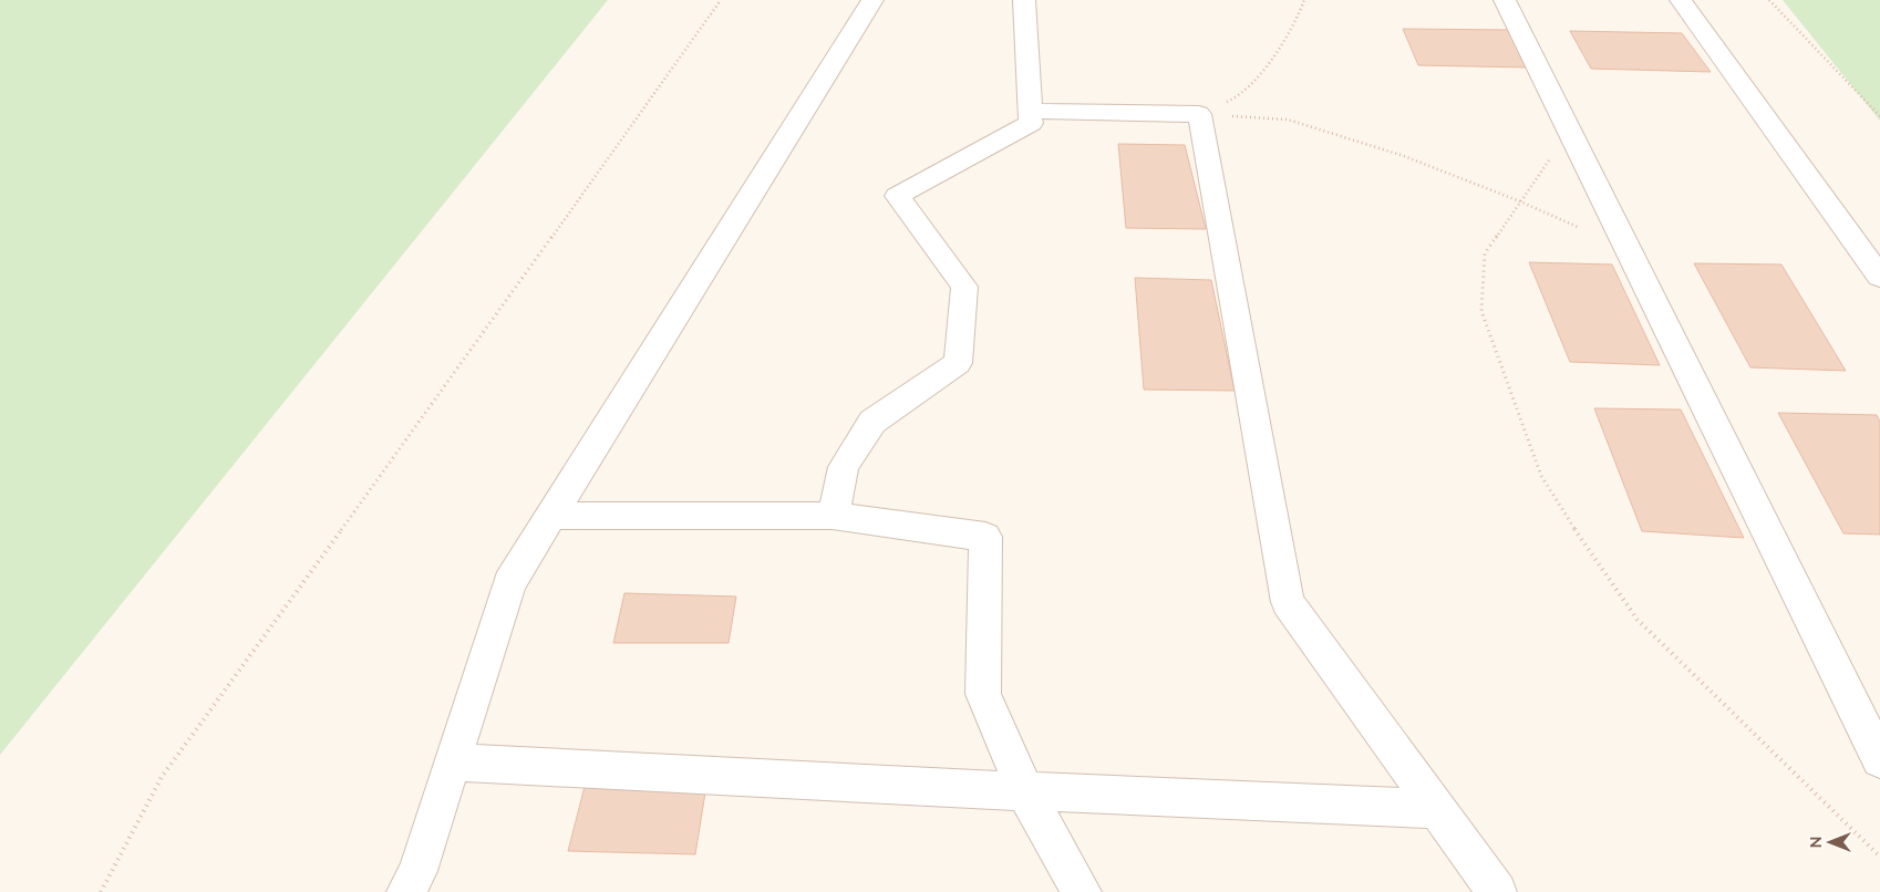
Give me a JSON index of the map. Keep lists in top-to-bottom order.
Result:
{
  "north": "left"
}
